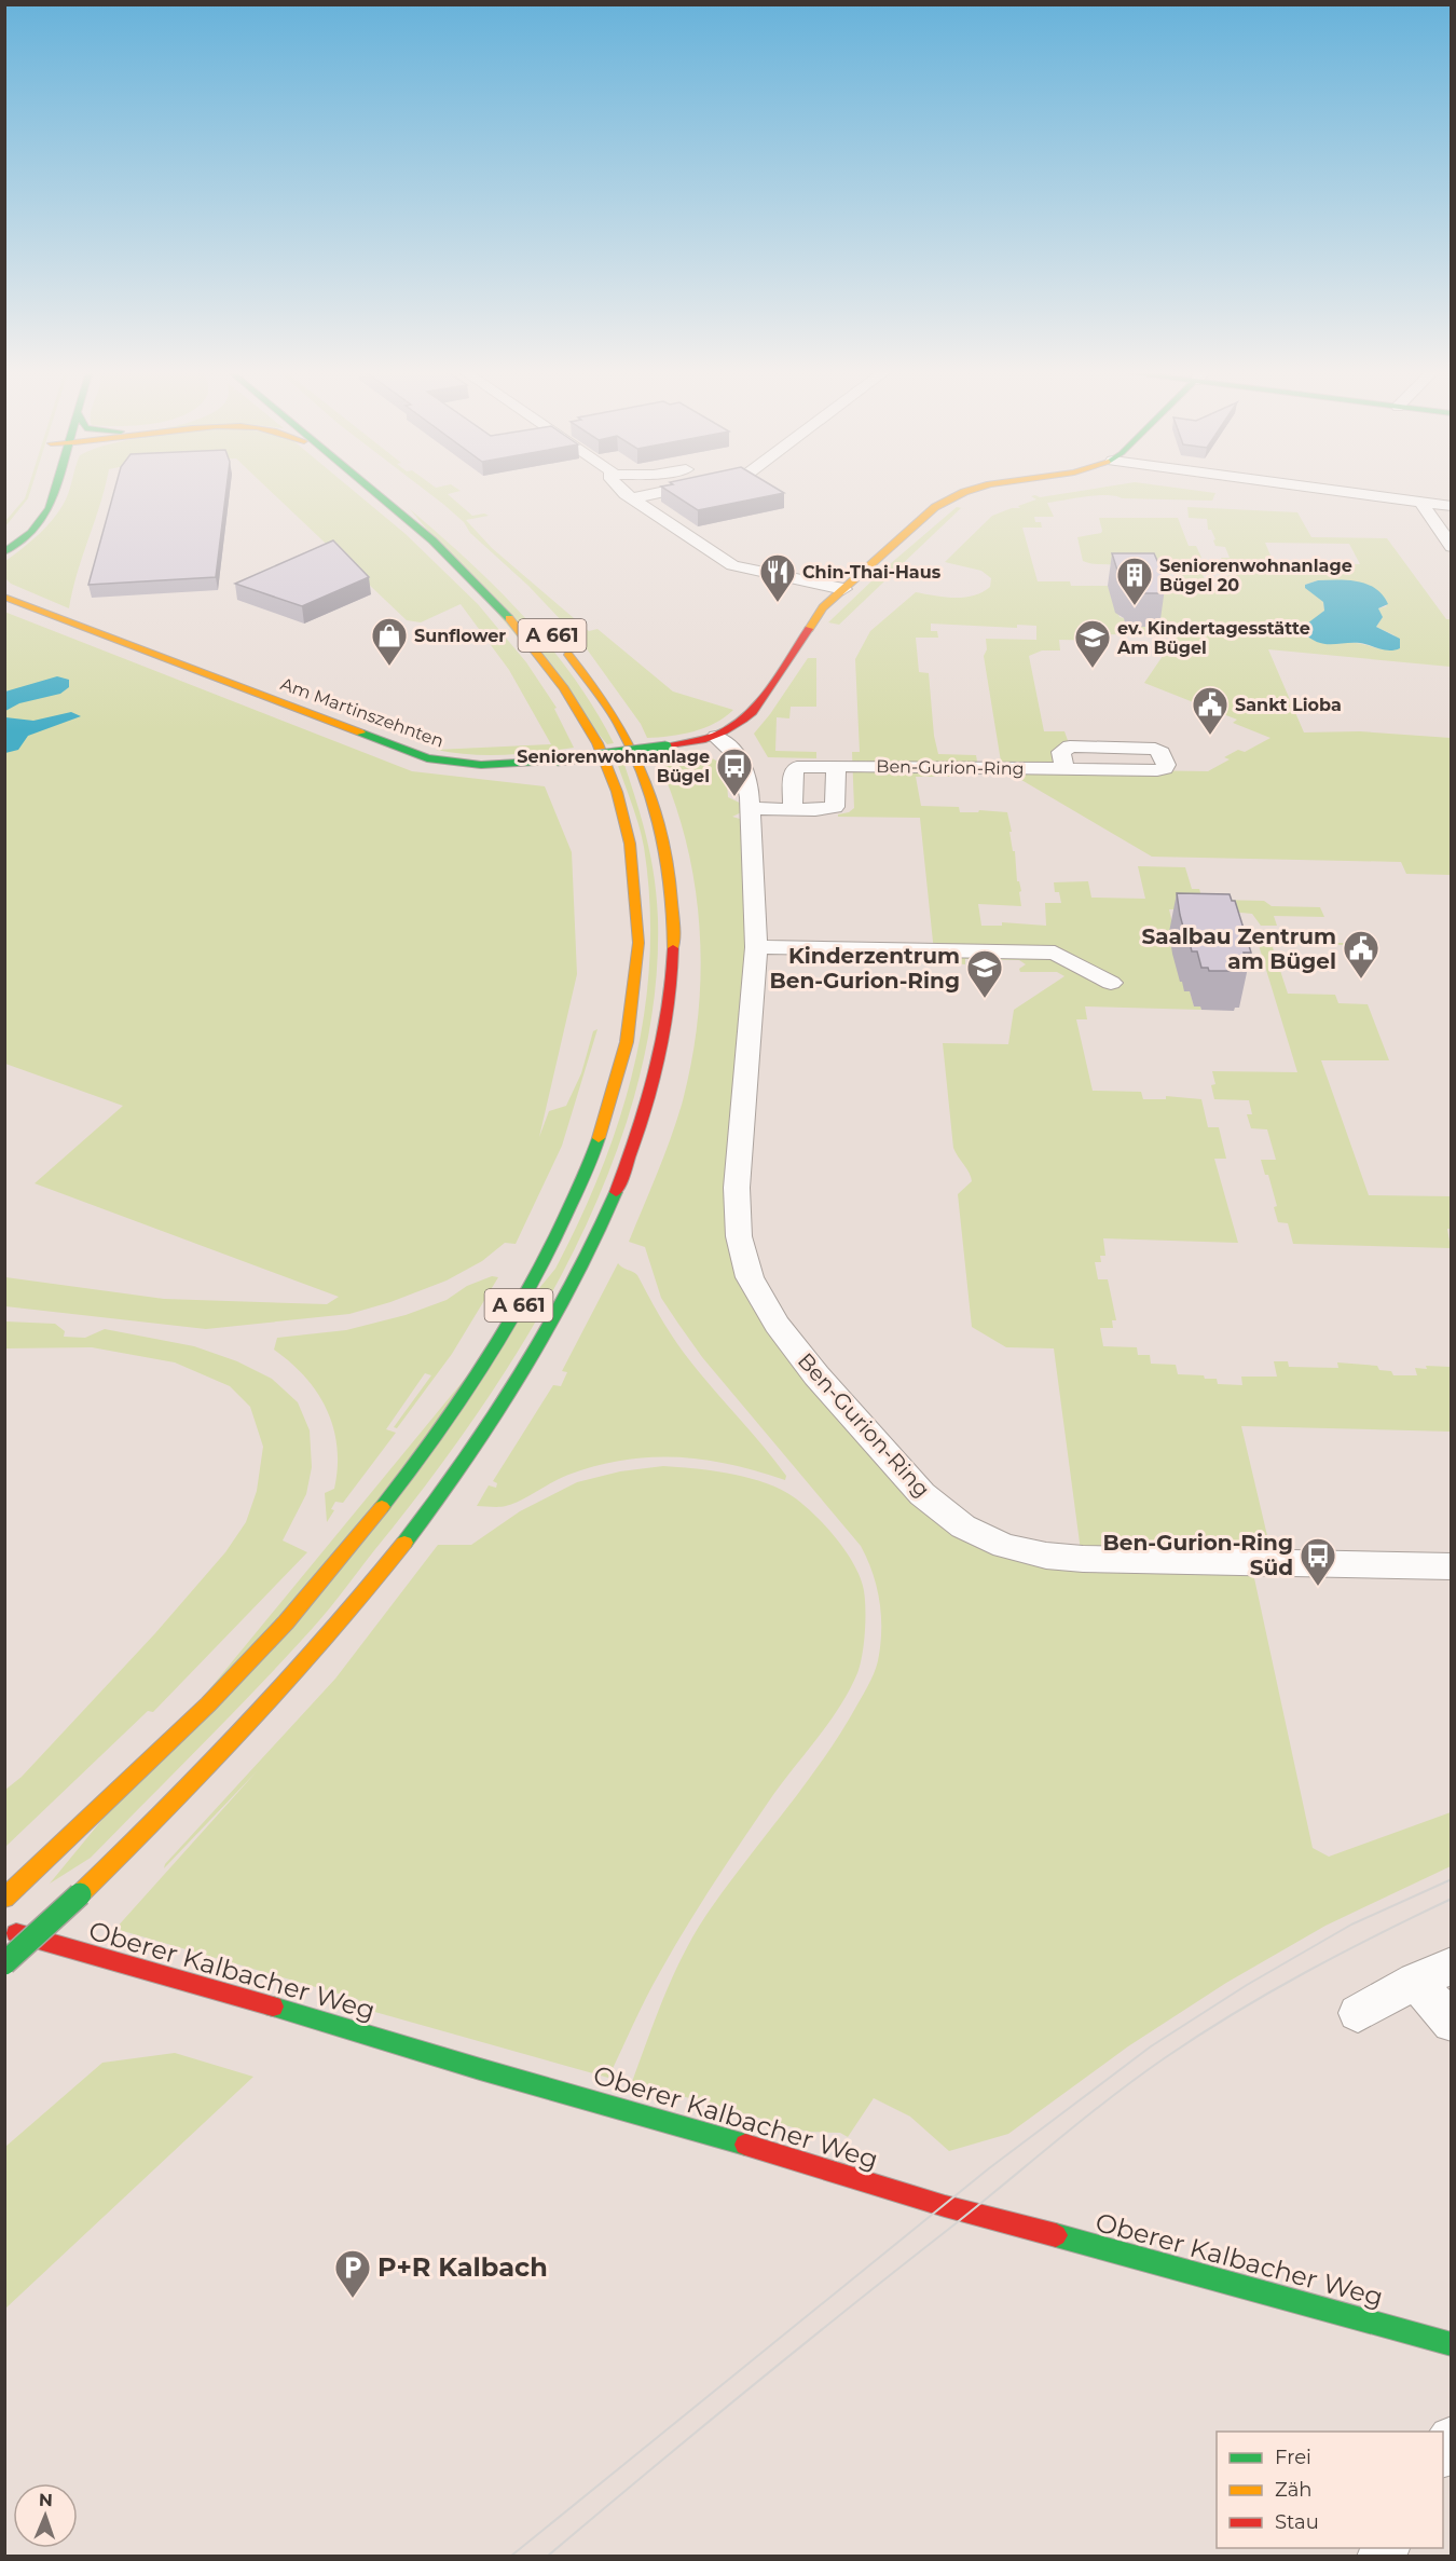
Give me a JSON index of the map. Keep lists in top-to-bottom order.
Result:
{
  "streets": {
    "main road": ["A 661", "Am Martinszehnten", "Oberer Kalbacher Weg"],
    "street": ["Ben-Gurion-Ring"]
  },
  "crossings": [
    ["Am Martinszehnten", "Ben-Gurion-Ring"]
  ],
  "places": {
    "restaurant": ["Chin-Thai-Haus"],
    "building": ["Seniorenwohnanlage Bügel 20"],
    "shop": ["Sunflower"],
    "school or university": ["ev. Kindertagesstätte Am Bügel", "Kinderzentrum Ben-Gurion-Ring"],
    "public building": ["Sankt Lioba", "Saalbau Zentrum am Bügel"],
    "bus stop": ["Seniorenwohnanlage Bügel", "Ben-Gurion-Ring Süd"],
    "parking": ["P+R Kalbach"]
  },
  "legend": ["Frei", "Zäh", "Stau"],
  "north": "top"
}
